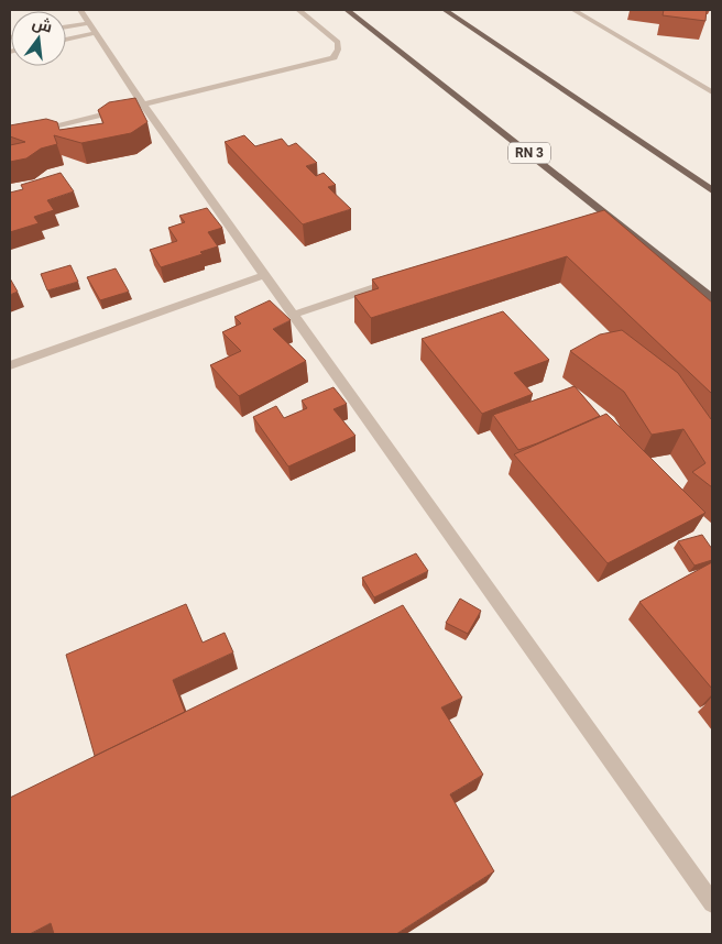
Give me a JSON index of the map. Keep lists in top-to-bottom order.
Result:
{
  "streets": {
    "main road": ["RN 3"]
  },
  "north": "top"
}
